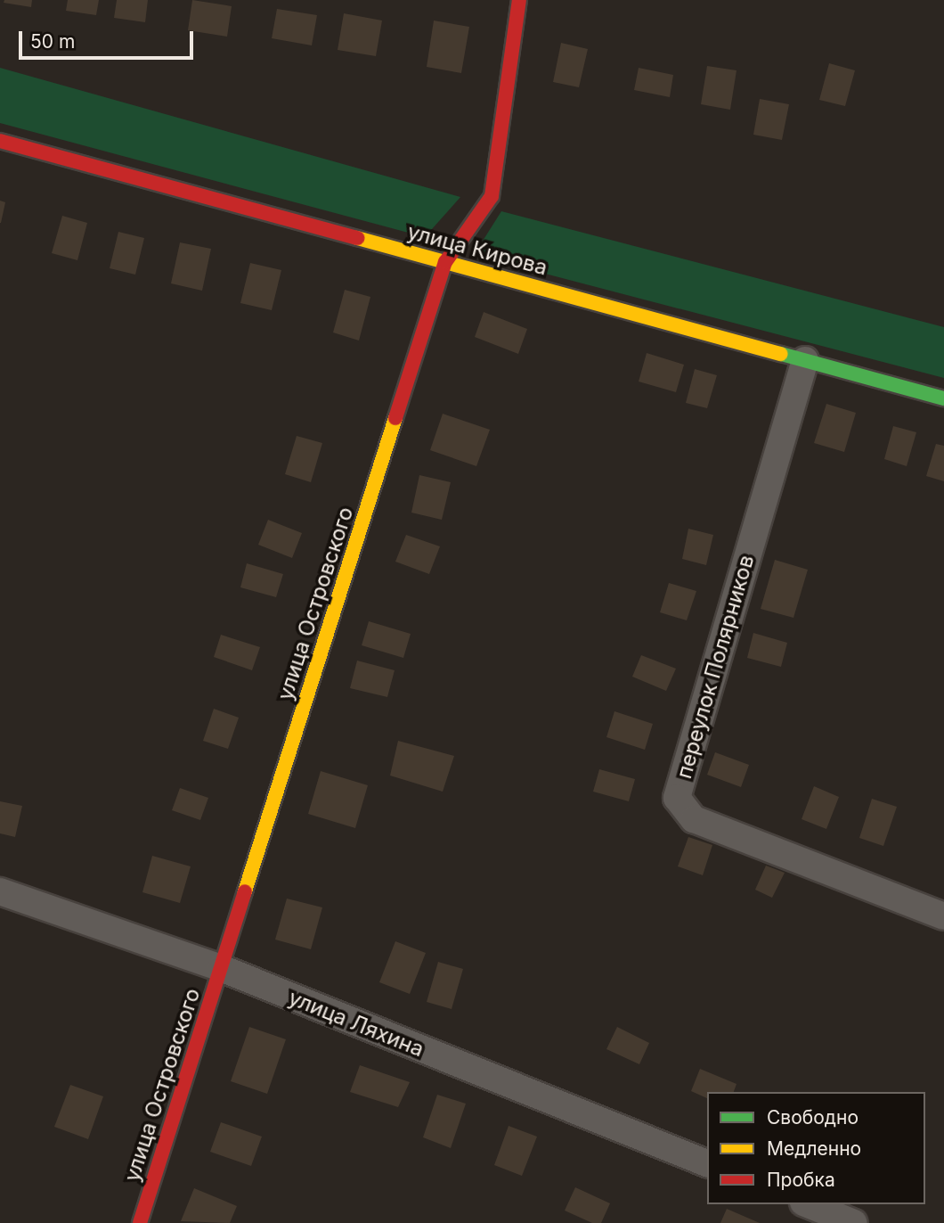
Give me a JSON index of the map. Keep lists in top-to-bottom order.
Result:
{
  "streets": {
    "street": [
      "улица Кирова",
      "улица Островского",
      "переулок Полярников",
      "улица Ляхина"
    ]
  },
  "crossings": [
    ["улица Кирова", "улица Островского"],
    ["улица Кирова", "переулок Полярников"],
    ["улица Островского", "улица Ляхина"]
  ],
  "legend": ["Свободно", "Медленно", "Пробка"],
  "scale_bar": "50 m"
}
